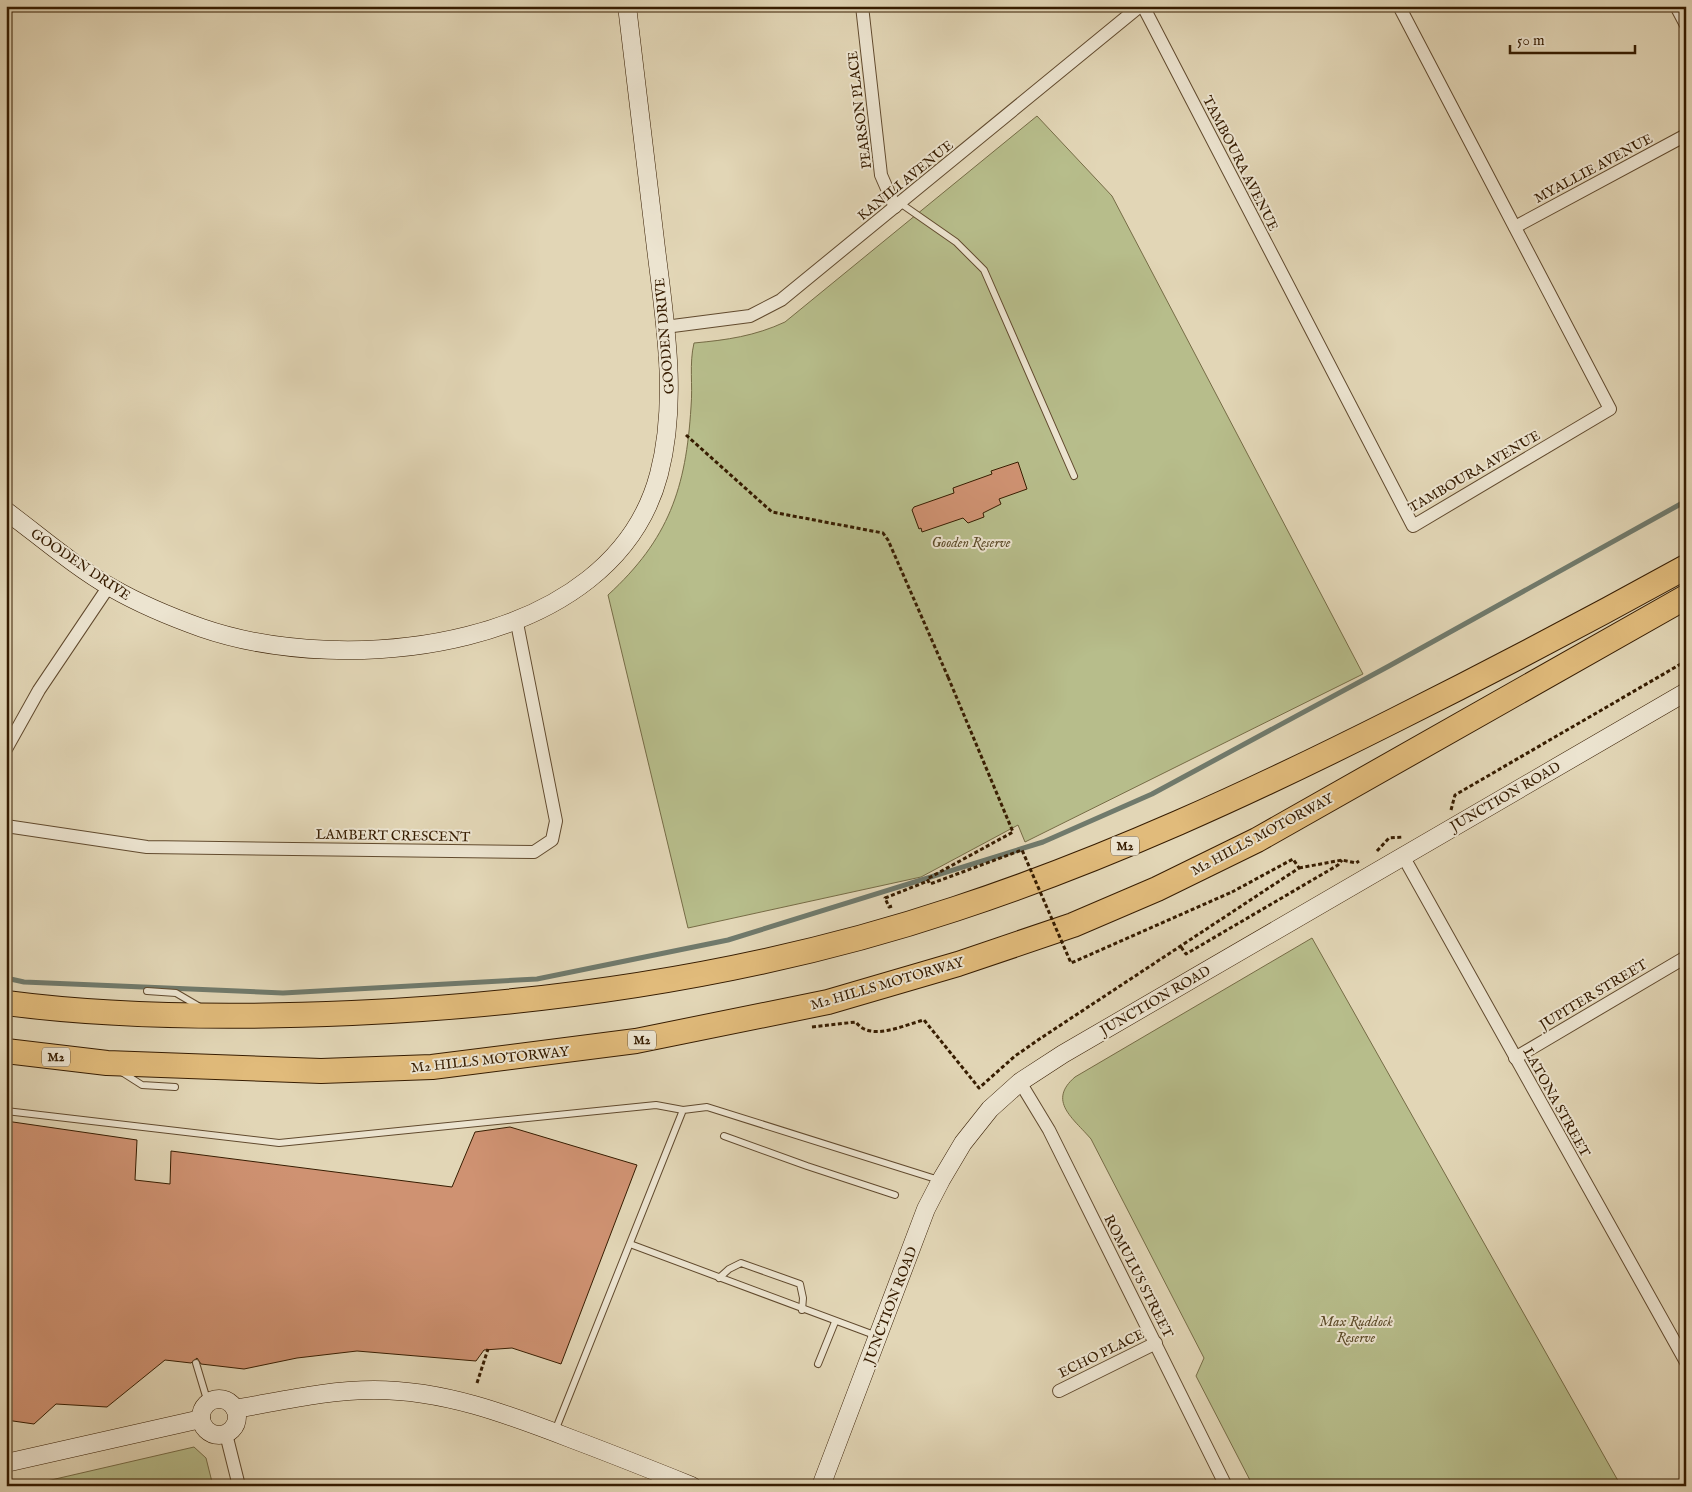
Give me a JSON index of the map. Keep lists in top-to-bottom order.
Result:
{
  "streets": {
    "highway": ["M2 HILLS MOTORWAY", "M2"],
    "street": [
      "PEARSON PLACE",
      "TAMBOURA AVENUE",
      "MYALLIE AVENUE",
      "KANILI AVENUE",
      "GOODEN DRIVE",
      "JUNCTION ROAD",
      "LAMBERT CRESCENT",
      "JUPITER STREET",
      "LATONA STREET",
      "ROMULUS STREET",
      "ECHO PLACE"
    ]
  },
  "crossings": [
    ["PEARSON PLACE", "KANILI AVENUE"],
    ["TAMBOURA AVENUE", "MYALLIE AVENUE"],
    ["TAMBOURA AVENUE", "KANILI AVENUE"],
    ["KANILI AVENUE", "GOODEN DRIVE"],
    ["GOODEN DRIVE", "LAMBERT CRESCENT"],
    ["JUNCTION ROAD", "LATONA STREET"],
    ["JUNCTION ROAD", "ROMULUS STREET"],
    ["JUPITER STREET", "LATONA STREET"],
    ["ROMULUS STREET", "ECHO PLACE"]
  ],
  "parks": ["Gooden Reserve", "Max Ruddock Reserve"],
  "scale_bar": "50 m"
}
